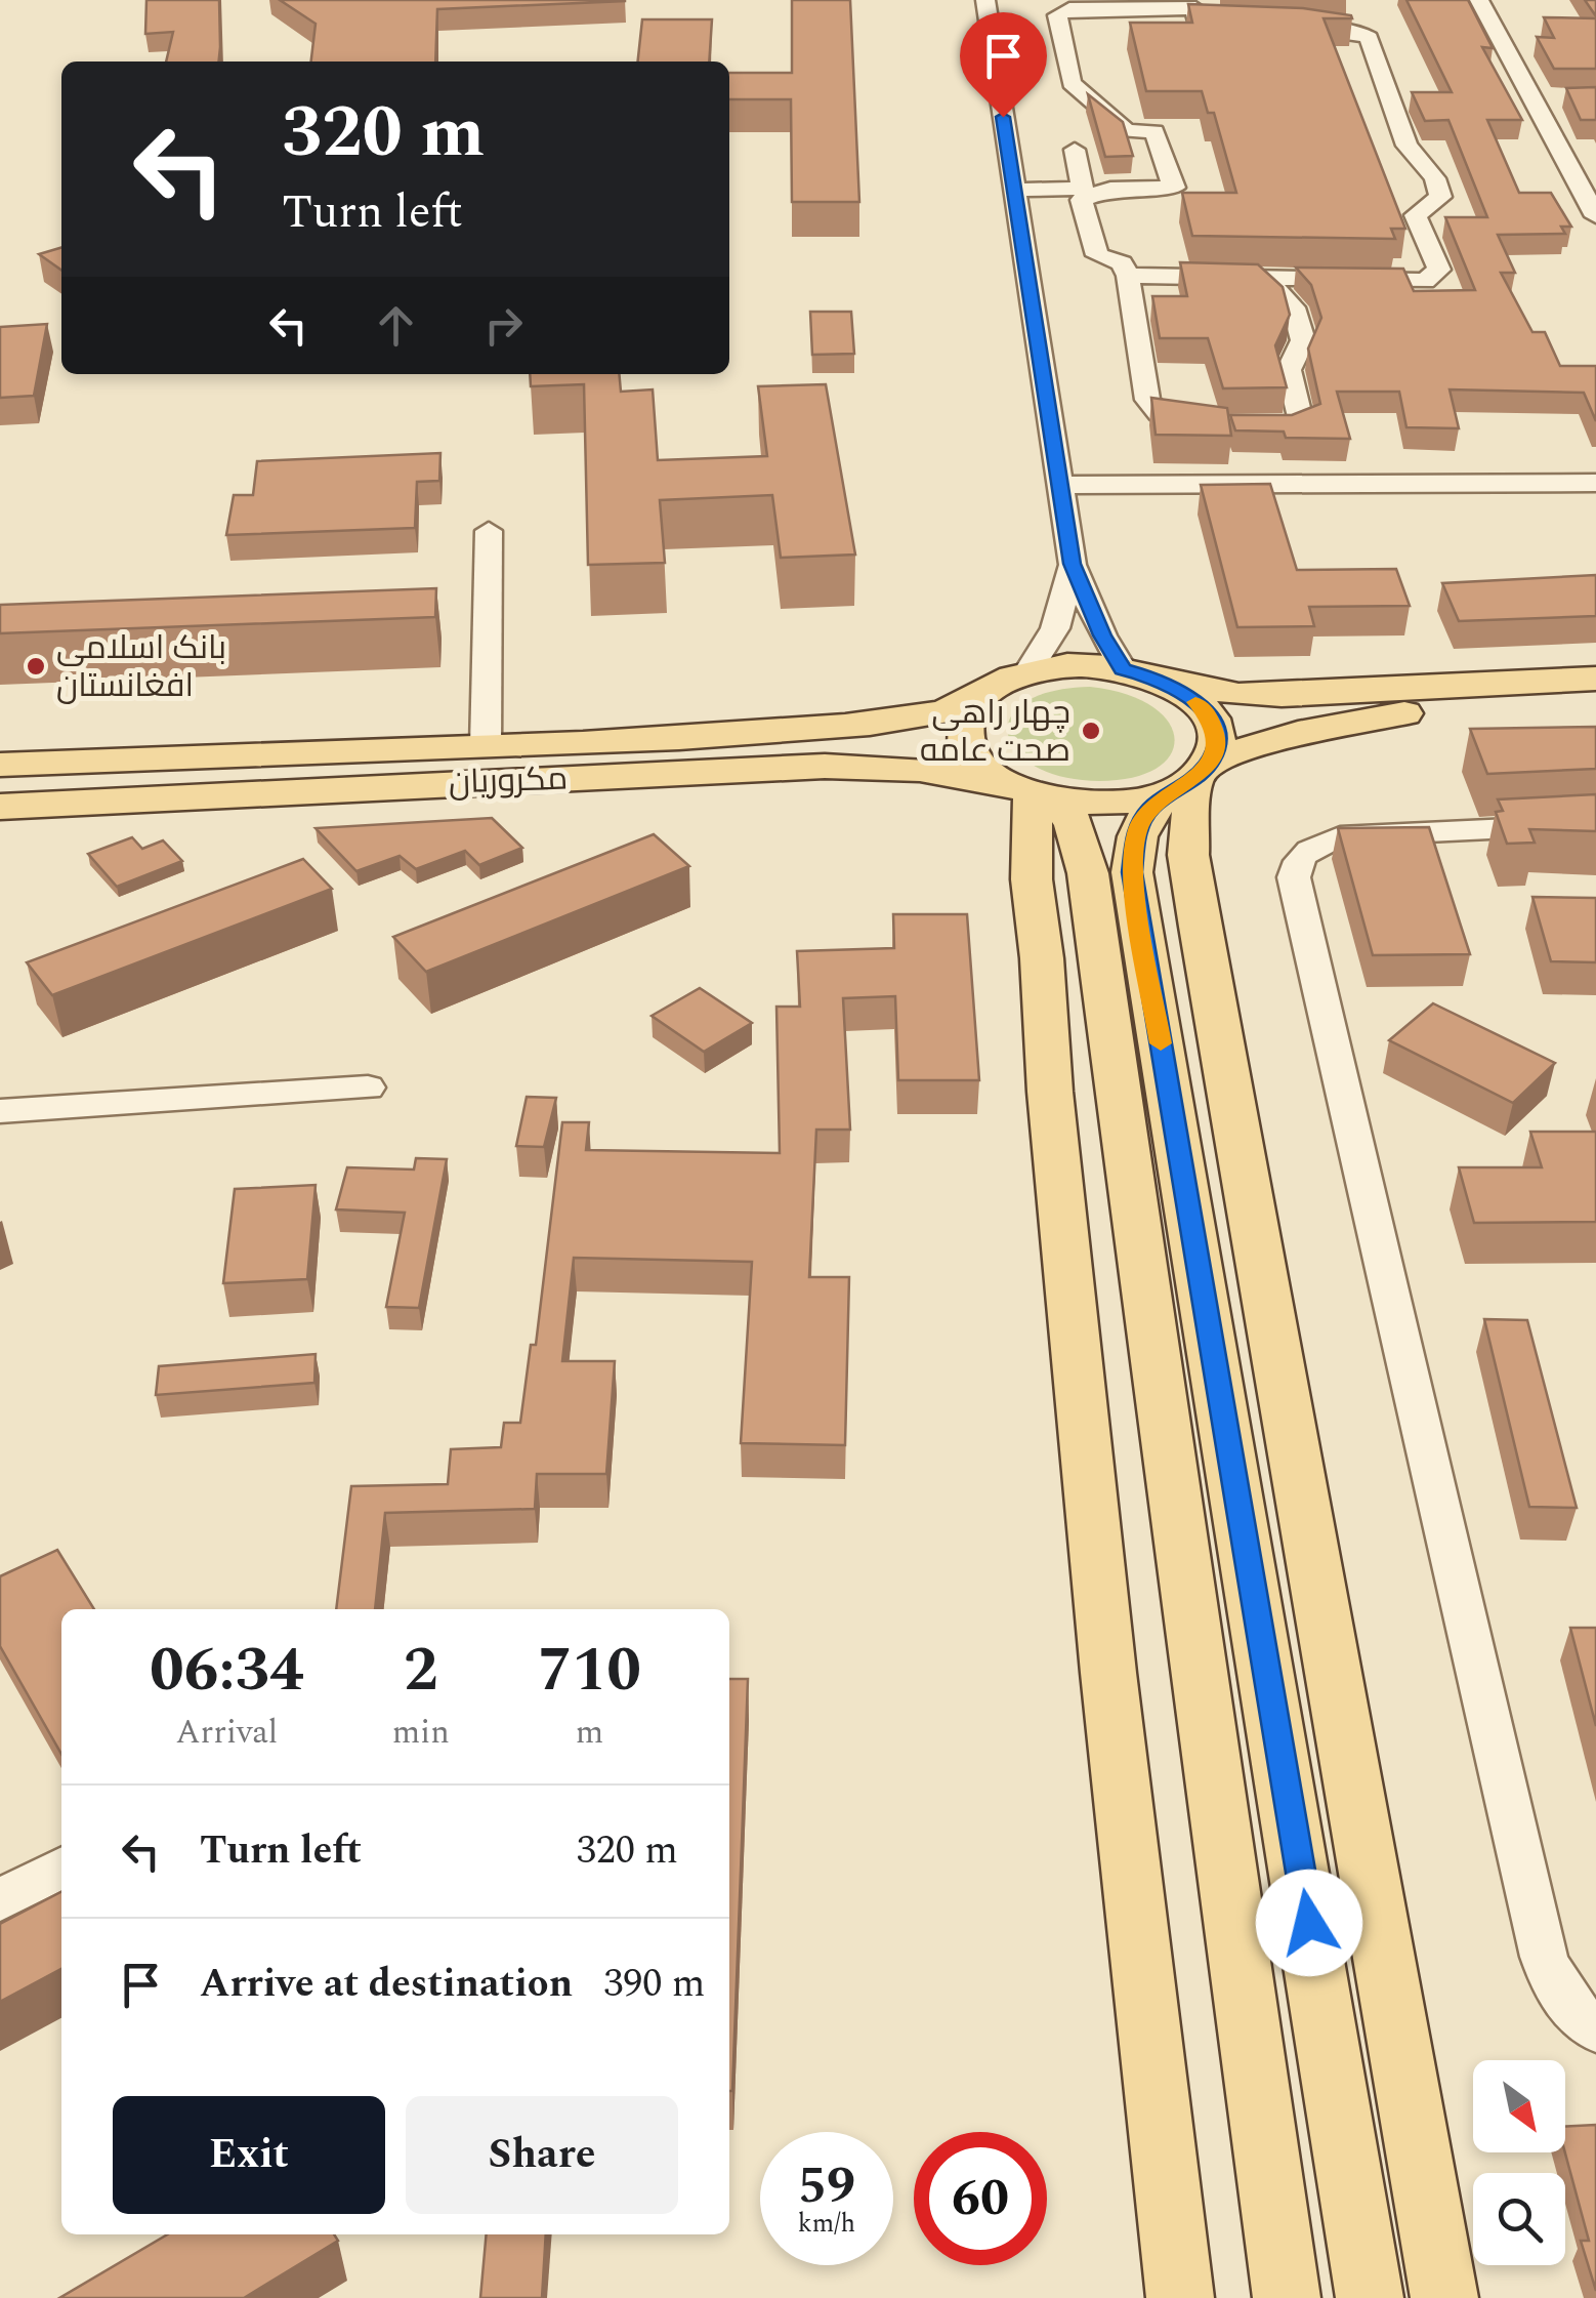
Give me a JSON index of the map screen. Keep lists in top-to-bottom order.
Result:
{
  "streets": {
    "main road": ["مکروریان"]
  },
  "places": ["بانک اسلامی افغانستان", "چهار راهی صحت عامه"],
  "north": "bottom right",
  "page": {
    "turn": ["320 m", "Turn left"],
    "eta": [
      "06:34",
      "Arrival",
      "2",
      "min",
      "710",
      "m"
    ],
    "list": [
      {
        "name": "Turn left",
        "value": "320 m"
      },
      {
        "name": "Arrive at destination",
        "value": "390 m"
      }
    ],
    "buttons": ["Exit", "Share"],
    "speed": "59 km/h",
    "limit": "60"
  }
}
